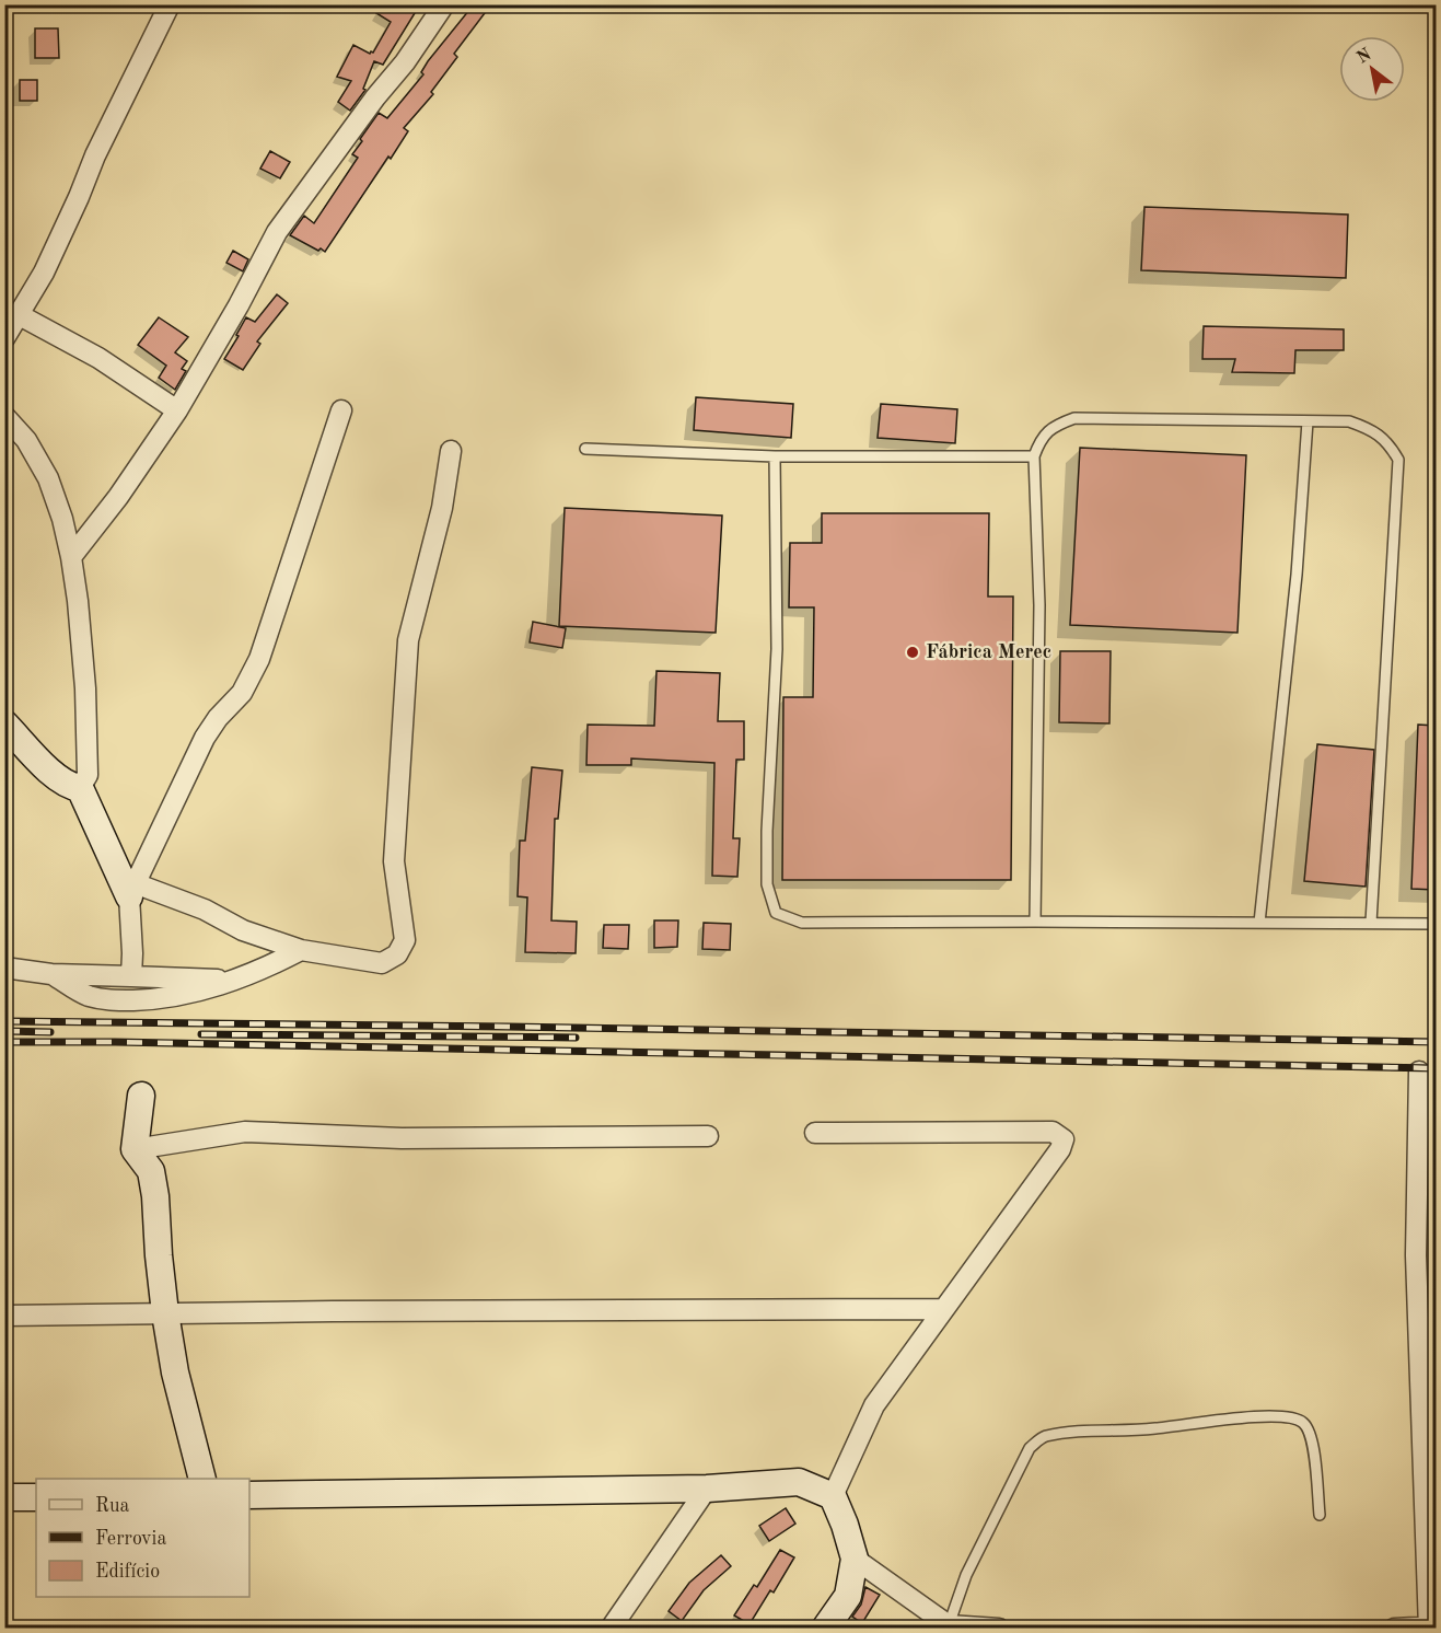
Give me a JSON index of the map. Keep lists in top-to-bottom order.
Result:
{
  "places": ["Fábrica Merec"],
  "legend": ["Rua", "Ferrovia", "Edifício"],
  "north": "top left"
}
